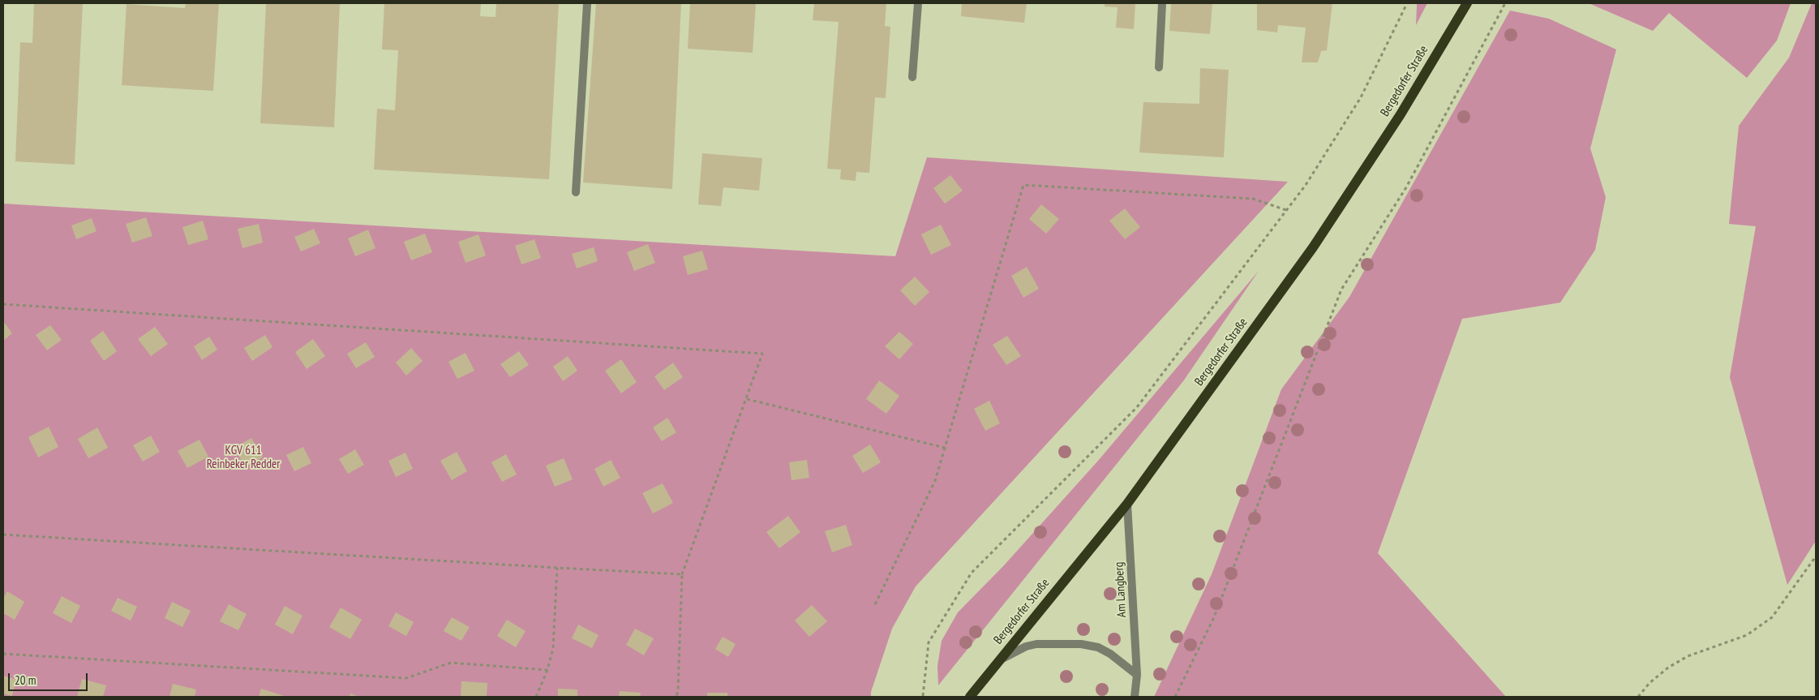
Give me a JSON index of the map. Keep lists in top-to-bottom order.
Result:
{
  "streets": {
    "main road": ["Bergedorfer Straße"],
    "street": ["Am Langberg"]
  },
  "crossings": [
    ["Bergedorfer Straße", "Am Langberg"]
  ],
  "parks": ["KGV 611 Reinbeker Redder"],
  "scale_bar": "20 m"
}
